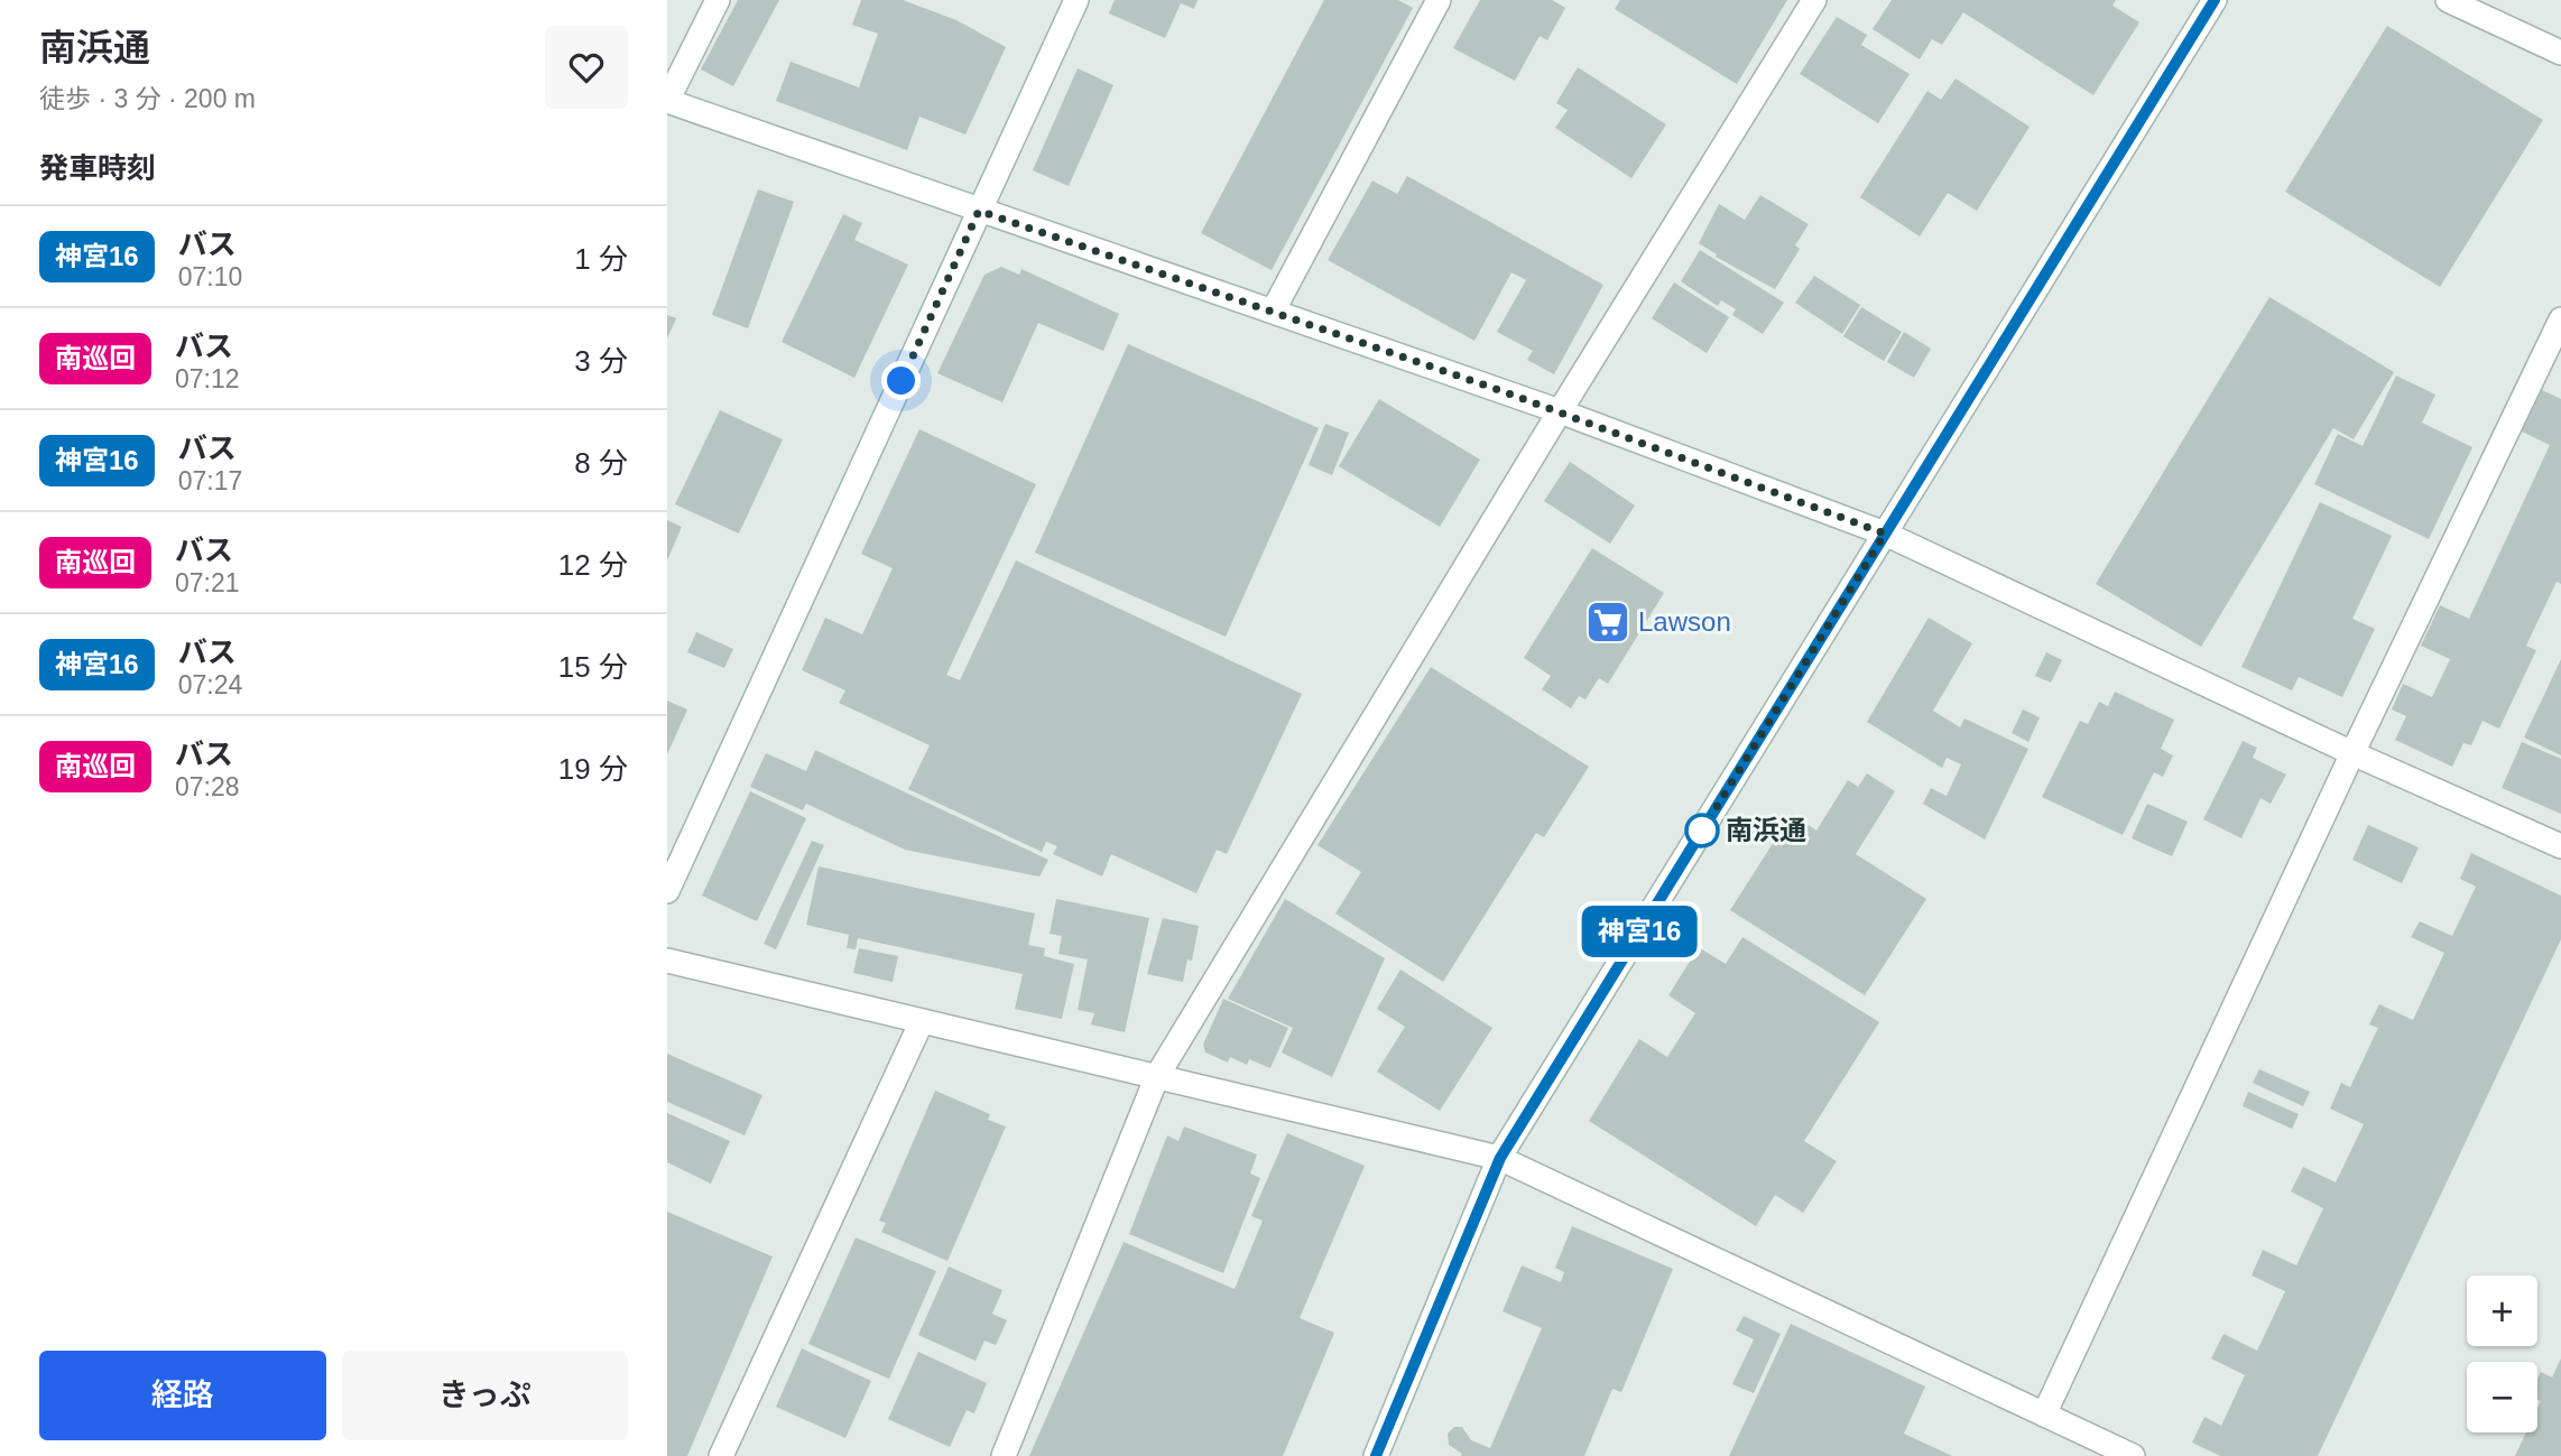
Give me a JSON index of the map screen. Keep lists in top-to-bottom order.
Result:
{
  "places": {
    "supermarket": ["Lawson"],
    "other": ["南浜通"]
  },
  "lines": ["bus line 神宮16"],
  "page": {
    "heading": [
      ["南浜通", "徒歩 · 3 分 · 200 m"],
      "発車時刻"
    ],
    "on_map": "神宮16",
    "list": [
      {
        "mark": "神宮16",
        "name": "バス",
        "note": "07:10",
        "value": "1 分"
      },
      {
        "mark": "南巡回",
        "name": "バス",
        "note": "07:12",
        "value": "3 分"
      },
      {
        "mark": "神宮16",
        "name": "バス",
        "note": "07:17",
        "value": "8 分"
      },
      {
        "mark": "南巡回",
        "name": "バス",
        "note": "07:21",
        "value": "12 分"
      },
      {
        "mark": "神宮16",
        "name": "バス",
        "note": "07:24",
        "value": "15 分"
      },
      {
        "mark": "南巡回",
        "name": "バス",
        "note": "07:28",
        "value": "19 分"
      }
    ],
    "map_buttons": ["+", "−"],
    "buttons": ["経路", "きっぷ"]
  }
}
